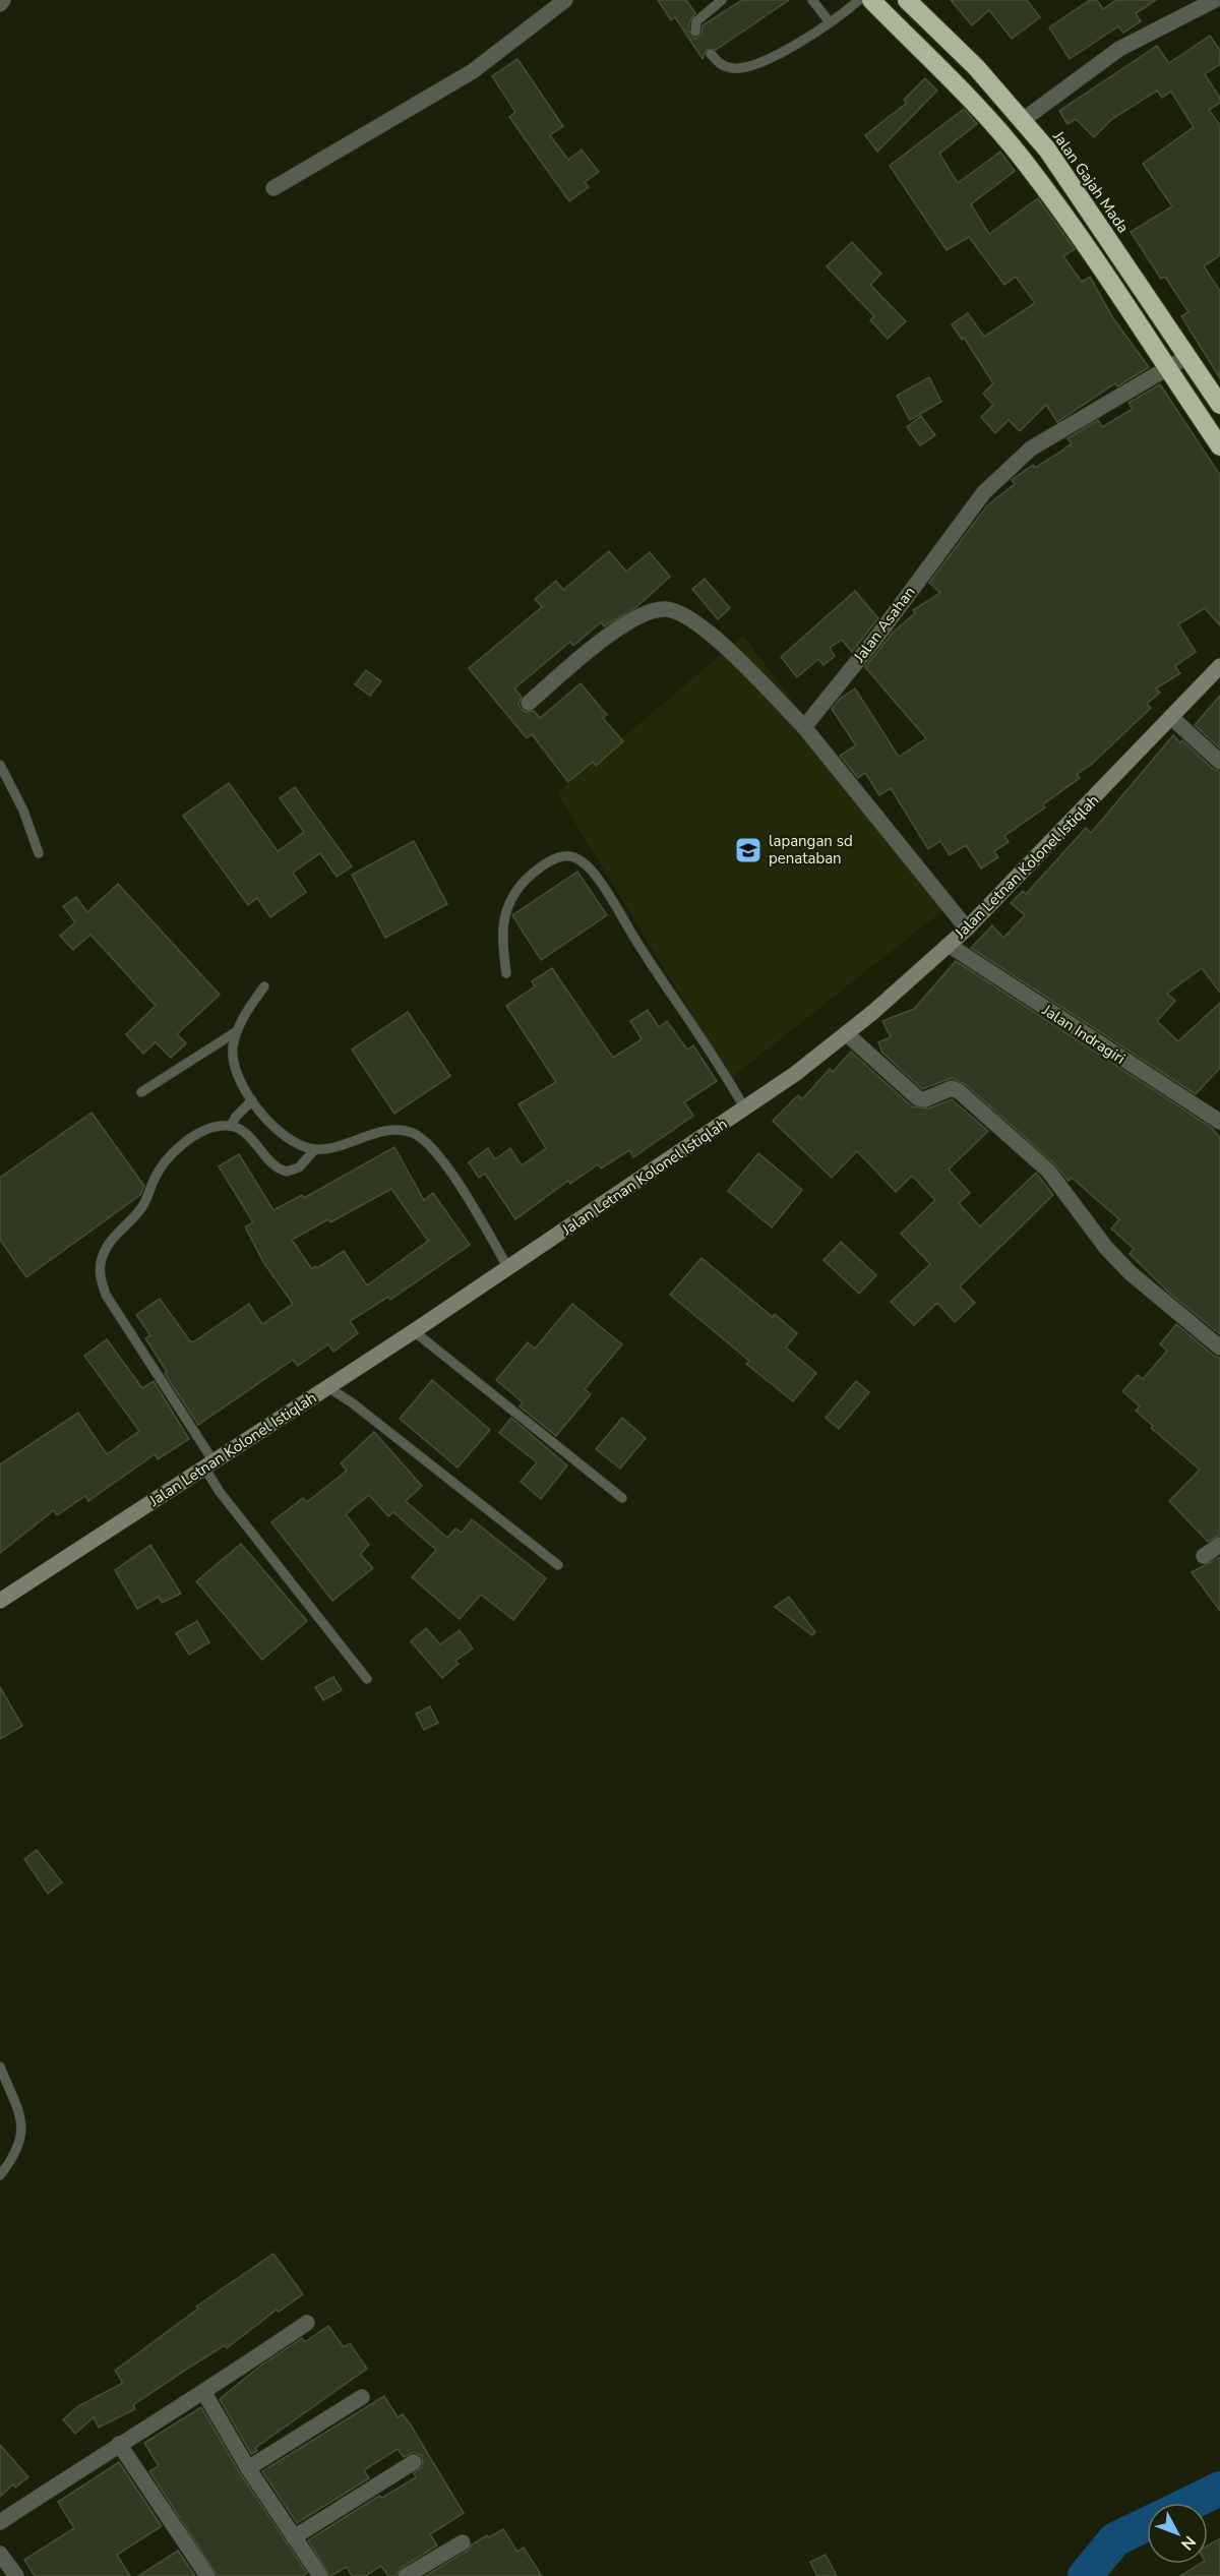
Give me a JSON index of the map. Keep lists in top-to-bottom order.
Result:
{
  "streets": {
    "highway": ["Jalan Gajah Mada"],
    "street": ["Jalan Asahan", "Jalan Letnan Kolonel Istiqlah", "Jalan Indragiri"]
  },
  "crossings": [
    ["Jalan Gajah Mada", "Jalan Asahan"],
    ["Jalan Letnan Kolonel Istiqlah", "Jalan Indragiri"]
  ],
  "places": {
    "school or university": ["lapangan sd penataban"]
  },
  "north": "bottom right"
}
